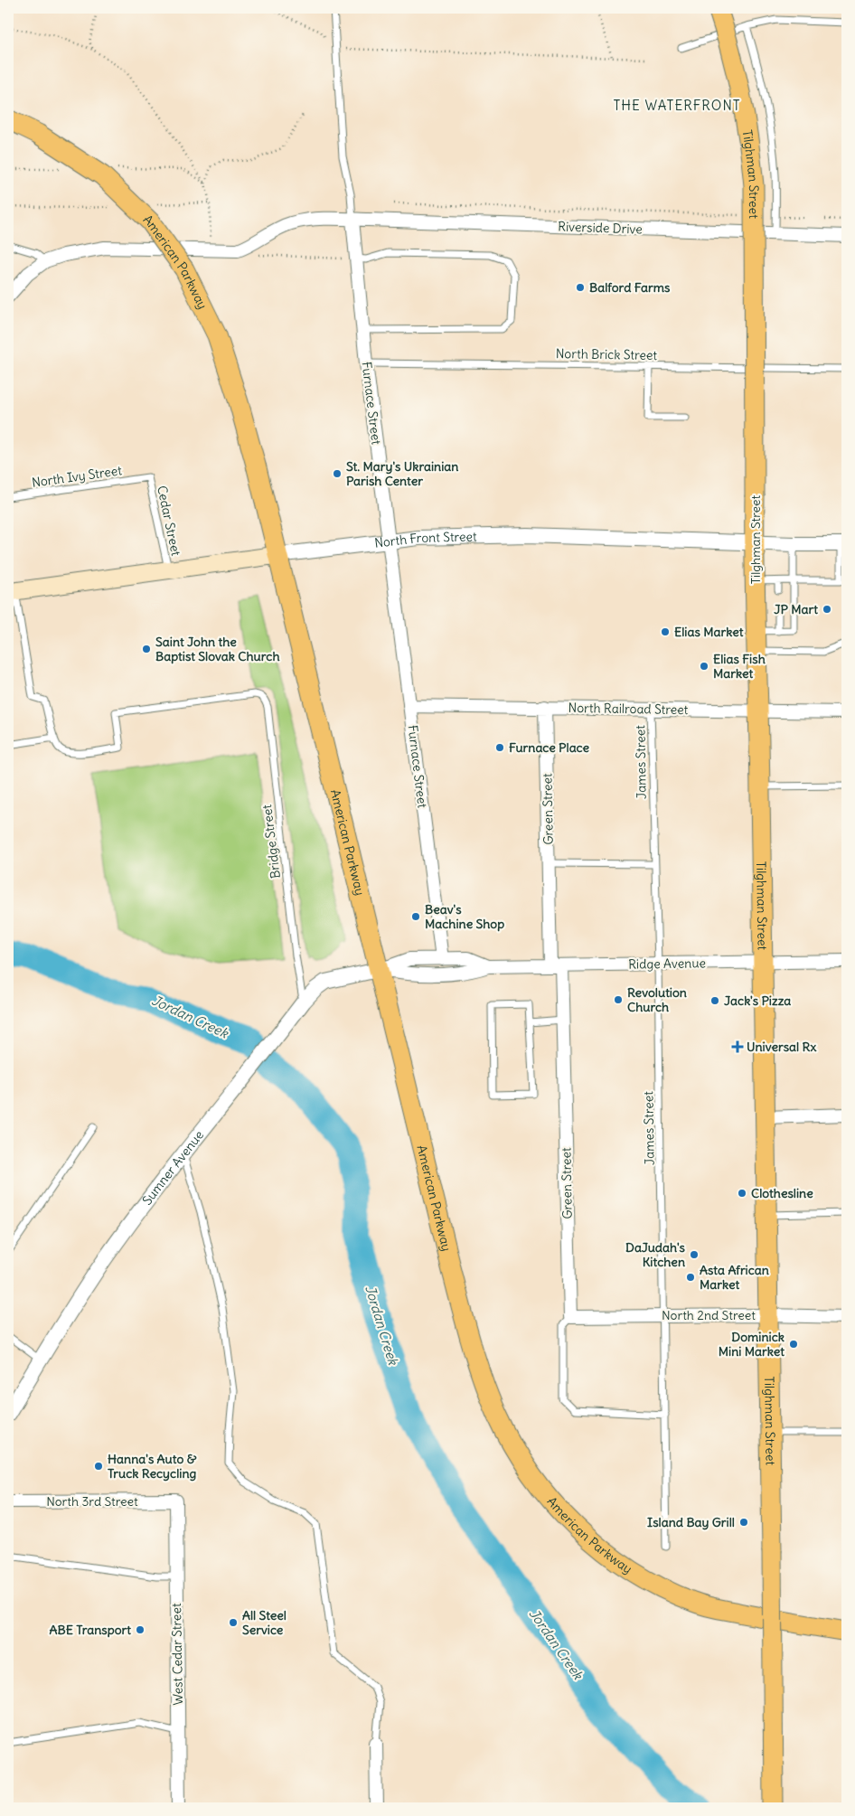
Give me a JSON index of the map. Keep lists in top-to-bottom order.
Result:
{
  "streets": {
    "main road": ["Tilghman Street", "American Parkway", "North Front Street"],
    "street": [
      "Riverside Drive",
      "Furnace Street",
      "North Railroad Street",
      "Green Street",
      "Ridge Avenue",
      "Sumner Avenue",
      "North 2nd Street",
      "North 3rd Street",
      "West Cedar Street"
    ],
    "lane": [
      "North Brick Street",
      "North Ivy Street",
      "Cedar Street",
      "James Street",
      "Bridge Street"
    ]
  },
  "crossings": [
    ["Tilghman Street", "North Front Street"],
    ["Tilghman Street", "North Railroad Street"],
    ["Tilghman Street", "Ridge Avenue"],
    ["Tilghman Street", "North 2nd Street"],
    ["Riverside Drive", "Furnace Street"],
    ["American Parkway", "North Front Street"],
    ["American Parkway", "Ridge Avenue"],
    ["American Parkway", "Sumner Avenue"],
    ["North Brick Street", "Furnace Street"],
    ["Furnace Street", "North Front Street"],
    ["Furnace Street", "North Railroad Street"],
    ["Furnace Street", "Ridge Avenue"],
    ["North Ivy Street", "Cedar Street"],
    ["Cedar Street", "North Front Street"],
    ["North Railroad Street", "James Street"],
    ["North Railroad Street", "Green Street"],
    ["James Street", "Green Street"],
    ["James Street", "Ridge Avenue"],
    ["James Street", "North 2nd Street"],
    ["Green Street", "Ridge Avenue"],
    ["Green Street", "North 2nd Street"],
    ["Bridge Street", "Sumner Avenue"],
    ["Ridge Avenue", "Sumner Avenue"],
    ["North 3rd Street", "West Cedar Street"]
  ],
  "districts": ["THE WATERFRONT"],
  "water": ["Jordan Creek"],
  "places": {
    "other": [
      "Balford Farms",
      "St. Mary's Ukrainian Parish Center",
      "JP Mart",
      "Elias Market",
      "Saint John the Baptist Slovak Church",
      "Elias Fish Market",
      "Furnace Place",
      "Beav's Machine Shop",
      "Revolution Church",
      "Jack's Pizza",
      "Clothesline",
      "DaJudah's Kitchen",
      "Asta African Market",
      "Dominick Mini Market",
      "Hanna's Auto & Truck Recycling",
      "Island Bay Grill",
      "All Steel Service",
      "ABE Transport"
    ],
    "health": ["Universal Rx"]
  }
}
